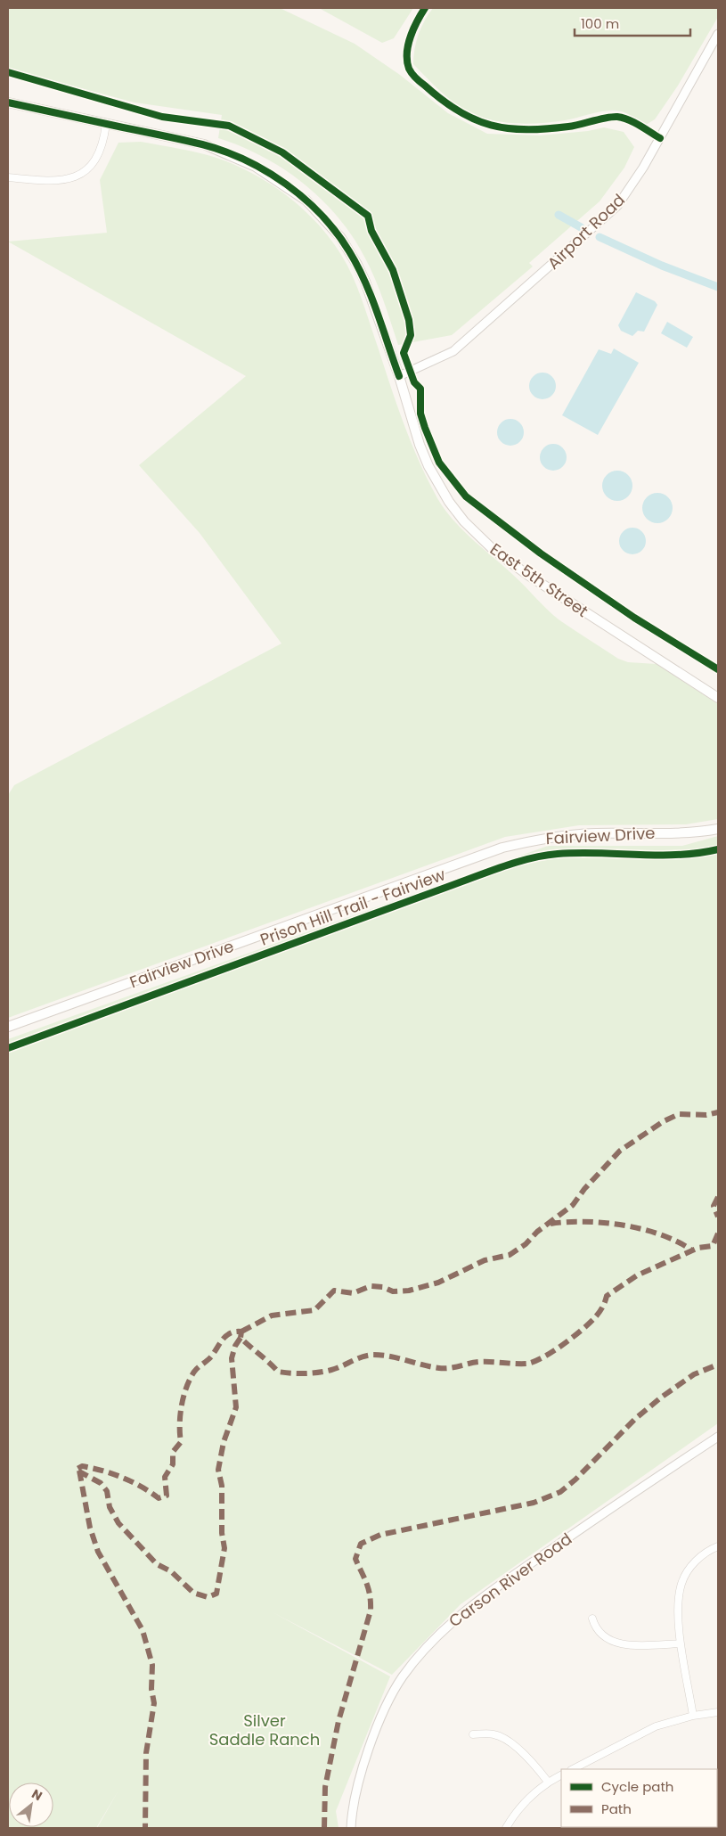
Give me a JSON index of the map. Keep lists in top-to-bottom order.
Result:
{
  "streets": {
    "main road": ["East 5th Street", "Fairview Drive"],
    "street": ["Airport Road", "Carson River Road"],
    "cycle path": ["Prison Hill Trail - Fairview"]
  },
  "crossings": [
    ["Airport Road", "East 5th Street"]
  ],
  "parks": ["Silver Saddle Ranch"],
  "legend": ["Cycle path", "Path"],
  "scale_bar": "100 m",
  "north": "top right"
}
